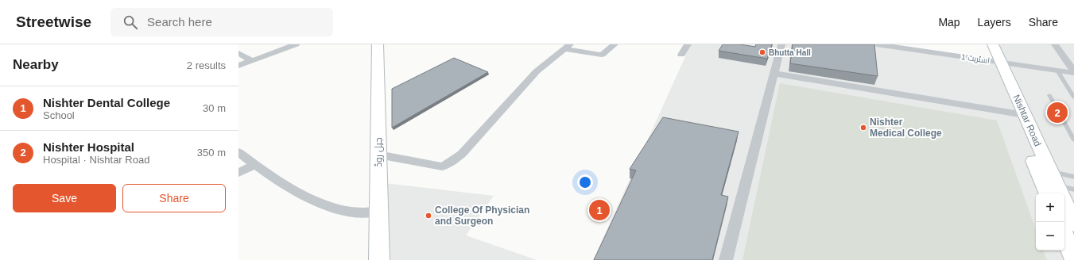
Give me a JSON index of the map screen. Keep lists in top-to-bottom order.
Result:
{
  "streets": {
    "main road": ["Nishtar Road", "جیل روڈ"],
    "street": ["اسٹریٹ 1"]
  },
  "crossings": [
    ["اسٹریٹ 1", "Nishtar Road"]
  ],
  "places": ["Bhutta Hall", "Nishter Medical College", "College Of Physician and Surgeon"],
  "page": {
    "header": "Streetwise",
    "search": "Search here",
    "nav": ["Map", "Layers", "Share"],
    "heading": ["Nearby", "2 results"],
    "list": [
      {
        "mark": "1",
        "name": "Nishter Dental College",
        "note": "School",
        "value": "30 m"
      },
      {
        "mark": "2",
        "name": "Nishter Hospital",
        "note": "Hospital · Nishtar Road",
        "value": "350 m"
      }
    ],
    "pins": ["2", "1"],
    "buttons": ["Save", "Share"],
    "map_buttons": ["+", "−"]
  }
}
